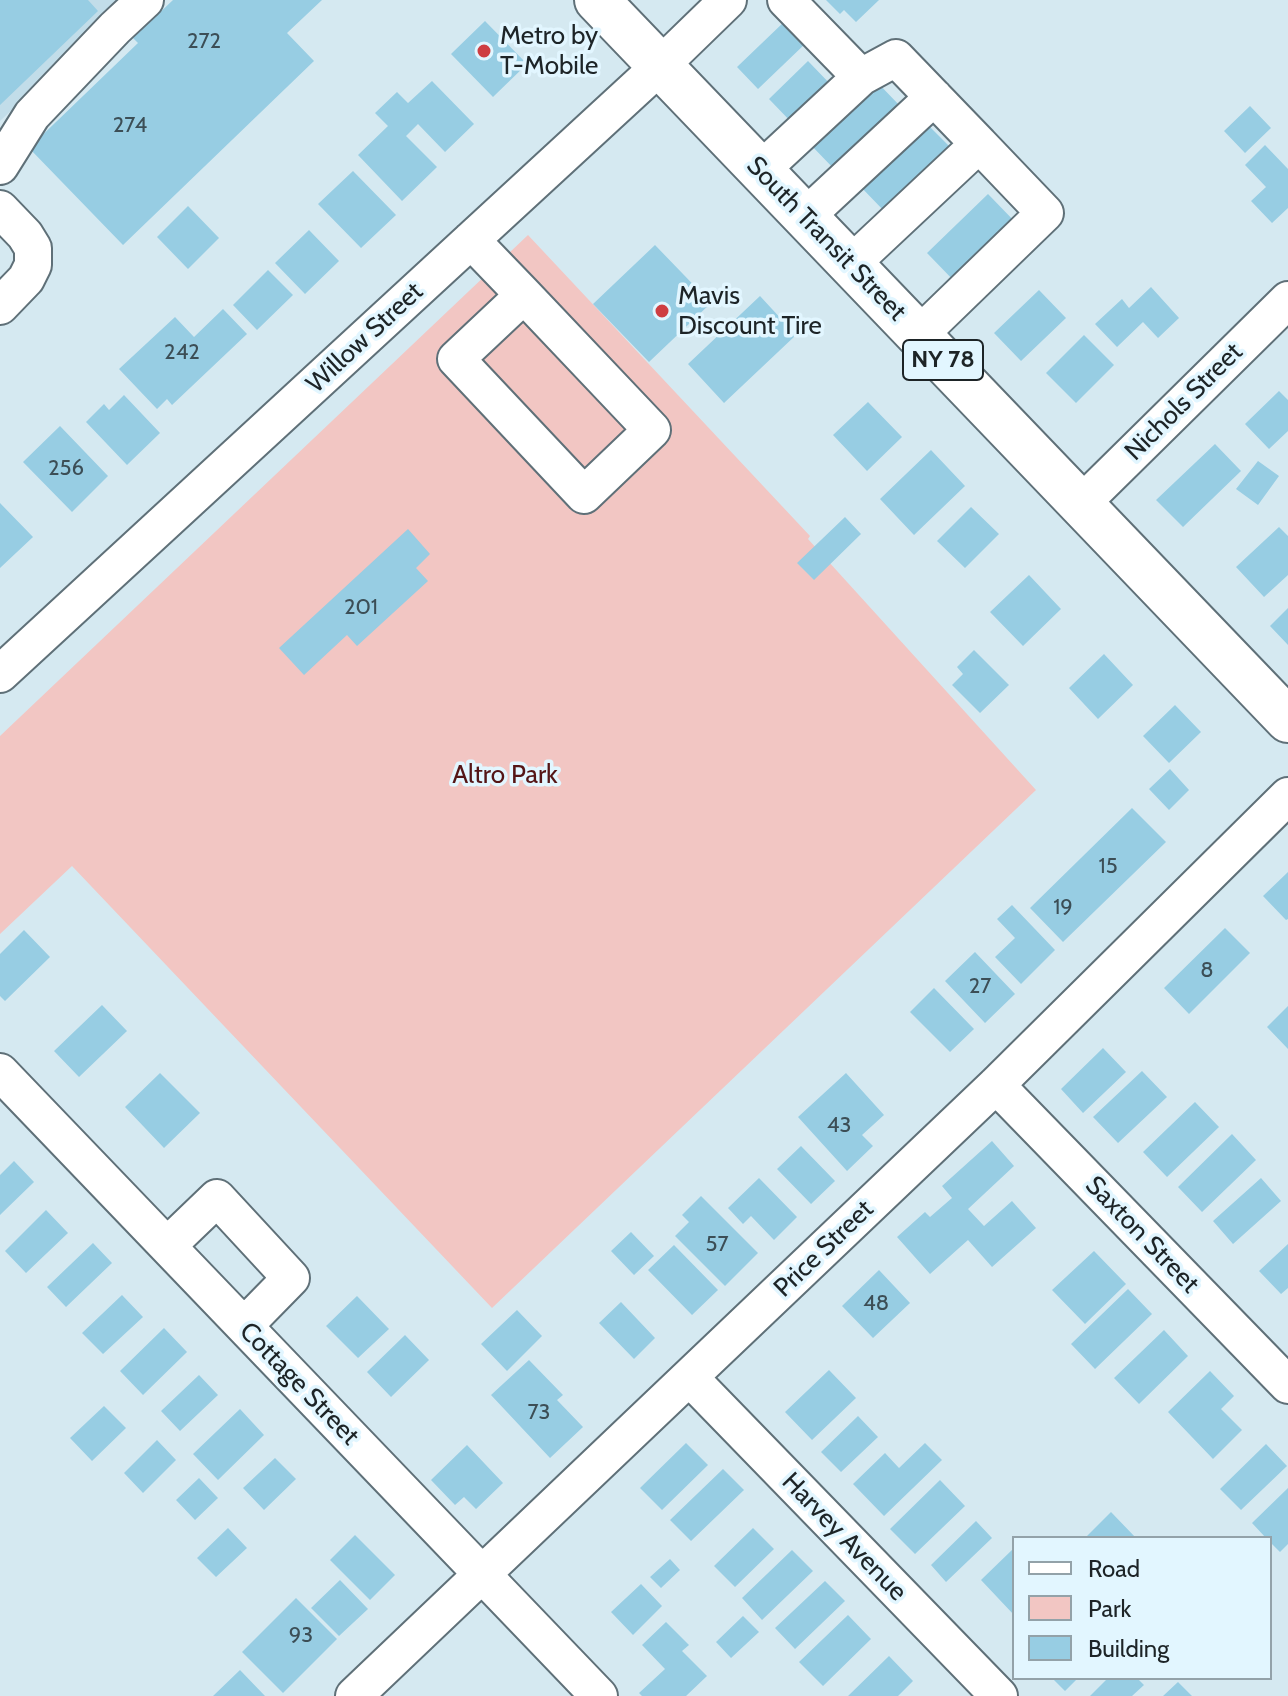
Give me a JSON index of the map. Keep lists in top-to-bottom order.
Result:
{
  "streets": {
    "highway": ["South Transit Street", "NY 78"],
    "street": [
      "Willow Street",
      "Nichols Street",
      "Saxton Street",
      "Price Street",
      "Cottage Street",
      "Harvey Avenue"
    ]
  },
  "crossings": [
    ["South Transit Street", "Willow Street"],
    ["South Transit Street", "Nichols Street"],
    ["Saxton Street", "Price Street"],
    ["Price Street", "Cottage Street"],
    ["Price Street", "Harvey Avenue"]
  ],
  "parks": ["Altro Park"],
  "places": ["Metro by T-Mobile", "Mavis Discount Tire"],
  "house_numbers": [
    "272",
    "274",
    "242",
    "256",
    "201",
    "15",
    "19",
    "8",
    "27",
    "43",
    "57",
    "48",
    "73",
    "93"
  ],
  "legend": ["Road", "Park", "Building"]
}
